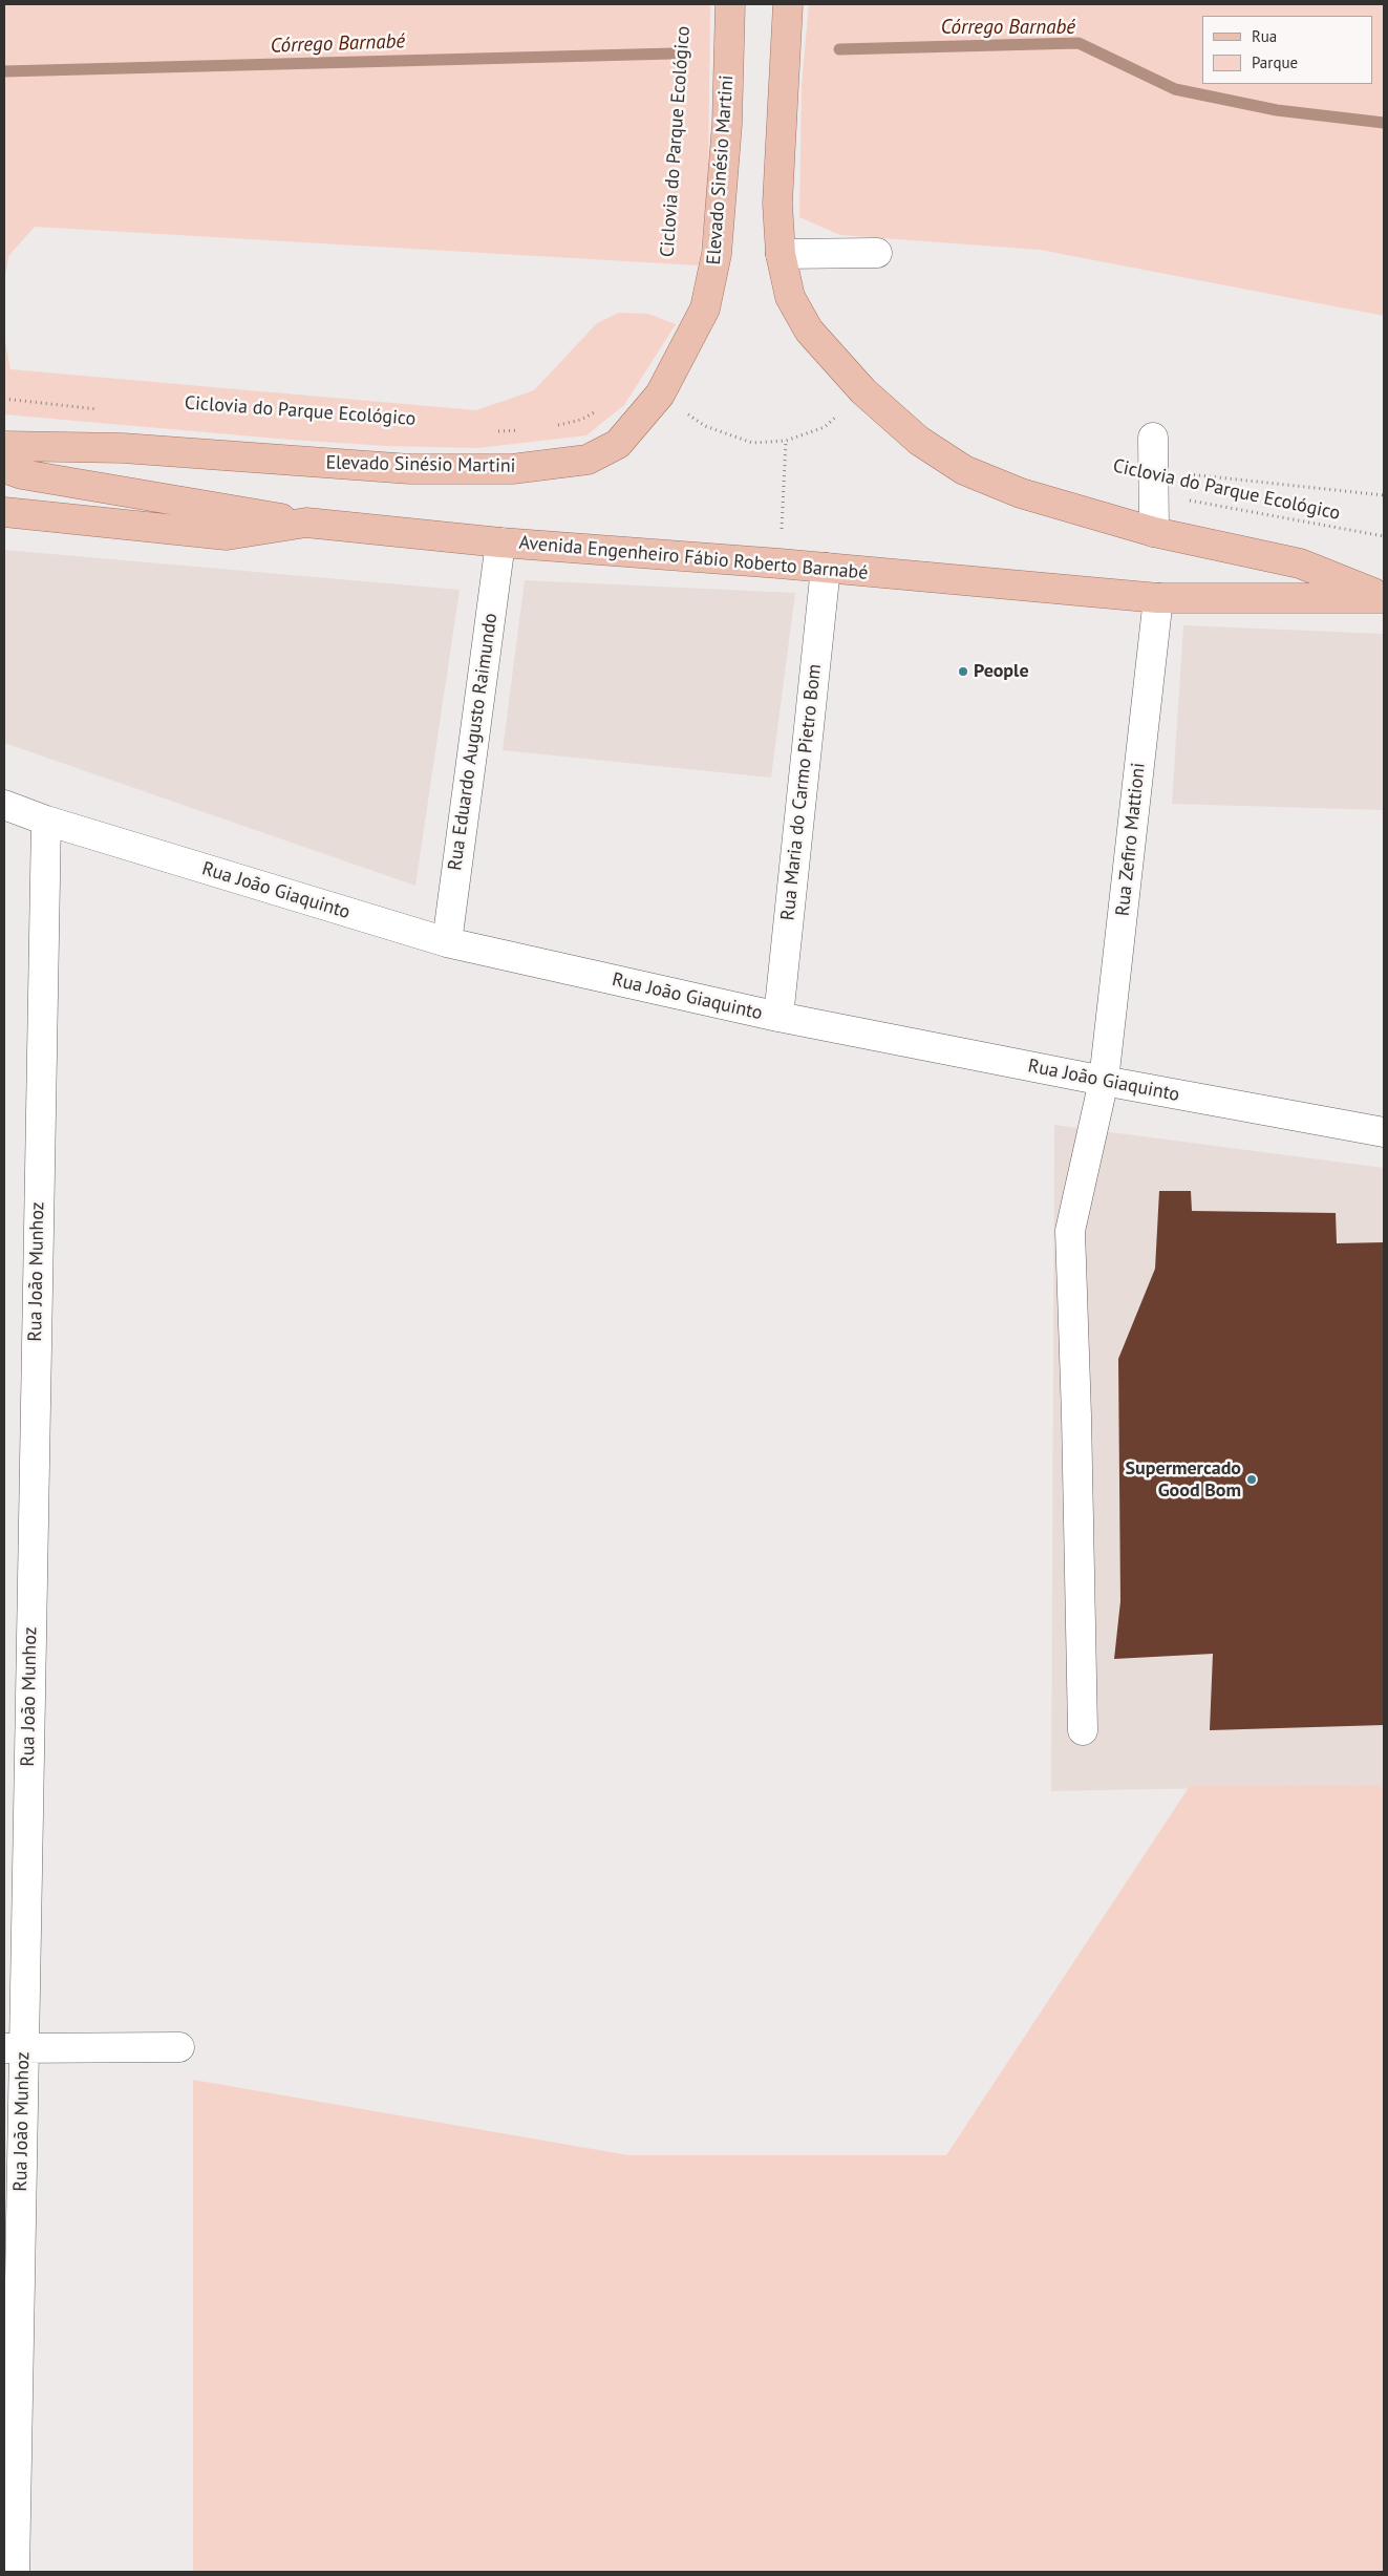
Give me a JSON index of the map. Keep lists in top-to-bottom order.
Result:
{
  "streets": {
    "main road": ["Elevado Sinésio Martini", "Avenida Engenheiro Fábio Roberto Barnabé"],
    "street": [
      "Rua Eduardo Augusto Raimundo",
      "Rua Maria do Carmo Pietro Bom",
      "Rua Zefiro Mattioni",
      "Rua João Giaquinto",
      "Rua João Munhoz"
    ],
    "path": ["Ciclovia do Parque Ecológico"]
  },
  "crossings": [
    ["Avenida Engenheiro Fábio Roberto Barnabé", "Rua Eduardo Augusto Raimundo"],
    ["Avenida Engenheiro Fábio Roberto Barnabé", "Rua Maria do Carmo Pietro Bom"],
    ["Avenida Engenheiro Fábio Roberto Barnabé", "Rua Zefiro Mattioni"],
    ["Rua Eduardo Augusto Raimundo", "Rua João Giaquinto"],
    ["Rua Maria do Carmo Pietro Bom", "Rua João Giaquinto"],
    ["Rua Zefiro Mattioni", "Rua João Giaquinto"],
    ["Rua João Giaquinto", "Rua João Munhoz"]
  ],
  "water": ["Córrego Barnabé"],
  "places": ["People", "Supermercado Good Bom"],
  "legend": ["Rua", "Parque"]
}
